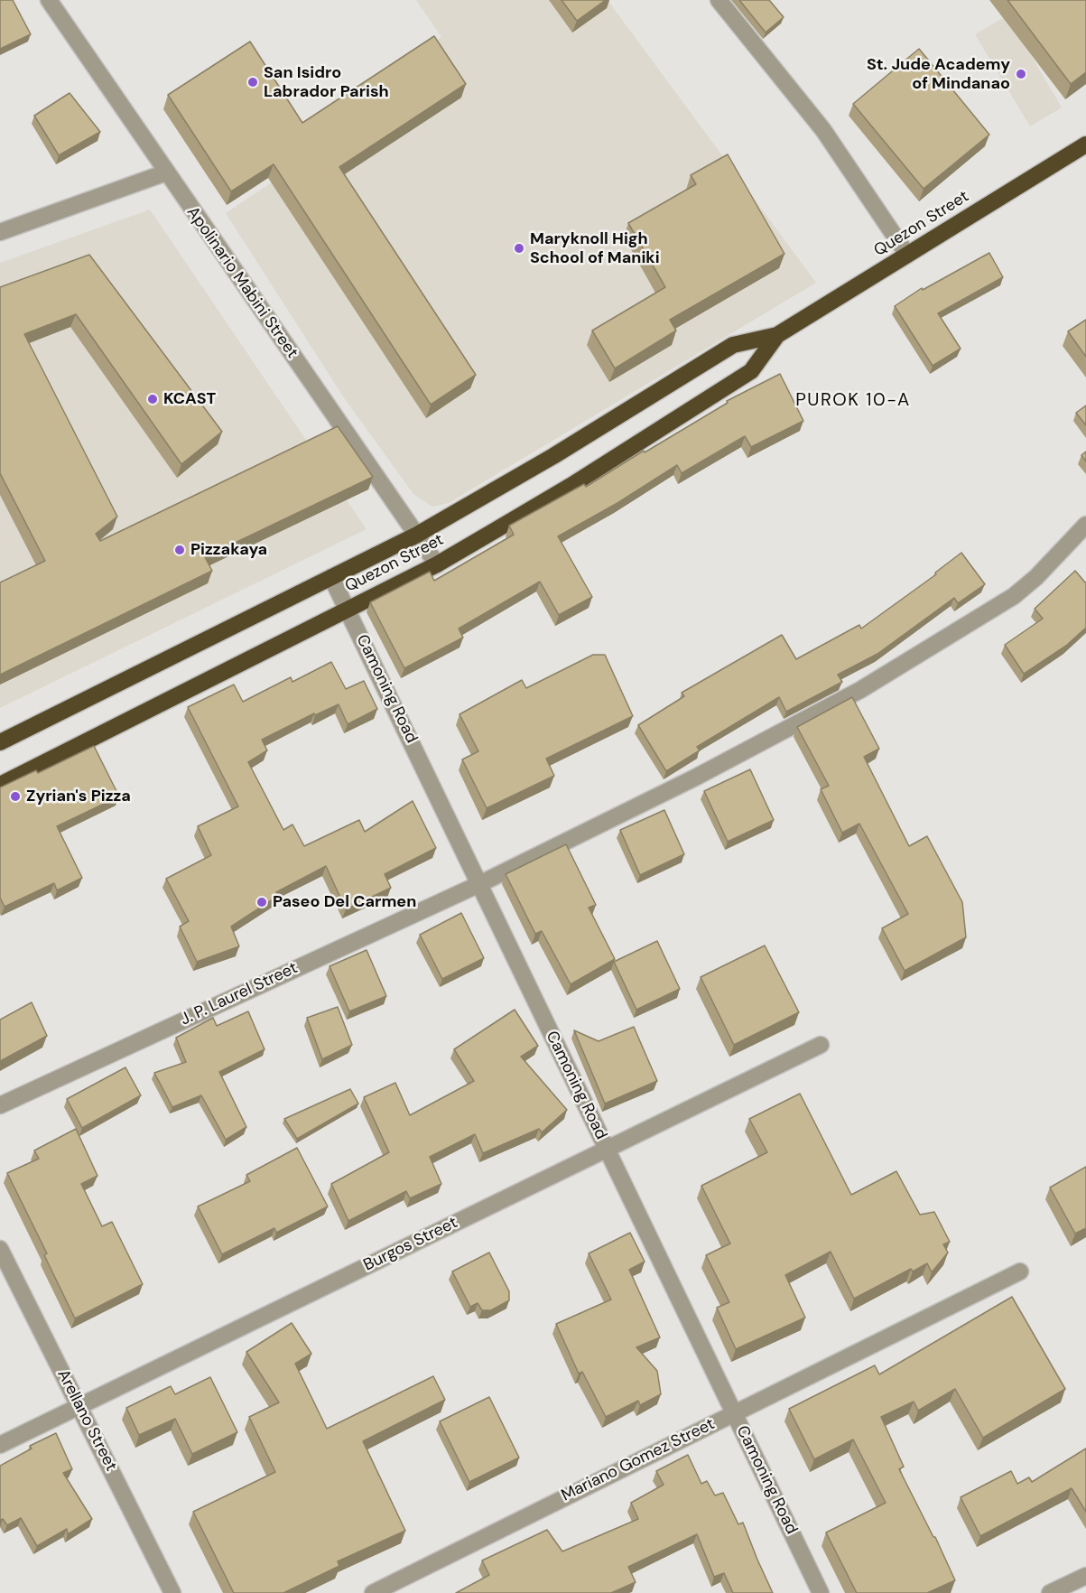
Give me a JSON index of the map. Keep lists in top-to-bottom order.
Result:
{
  "streets": {
    "highway": ["Quezon Street"],
    "street": [
      "Apolinario Mabini Street",
      "Camoning Road",
      "J. P. Laurel Street",
      "Burgos Street",
      "Arellano Street",
      "Mariano Gomez Street"
    ]
  },
  "crossings": [
    ["Quezon Street", "Apolinario Mabini Street"],
    ["Quezon Street", "Camoning Road"],
    ["Camoning Road", "J. P. Laurel Street"],
    ["Camoning Road", "Burgos Street"],
    ["Camoning Road", "Mariano Gomez Street"],
    ["Burgos Street", "Arellano Street"]
  ],
  "districts": ["PUROK 10-A"],
  "places": [
    "St. Jude Academy of Mindanao",
    "San Isidro Labrador Parish",
    "Maryknoll High School of Maniki",
    "KCAST",
    "Pizzakaya",
    "Zyrian's Pizza",
    "Paseo Del Carmen"
  ]
}
